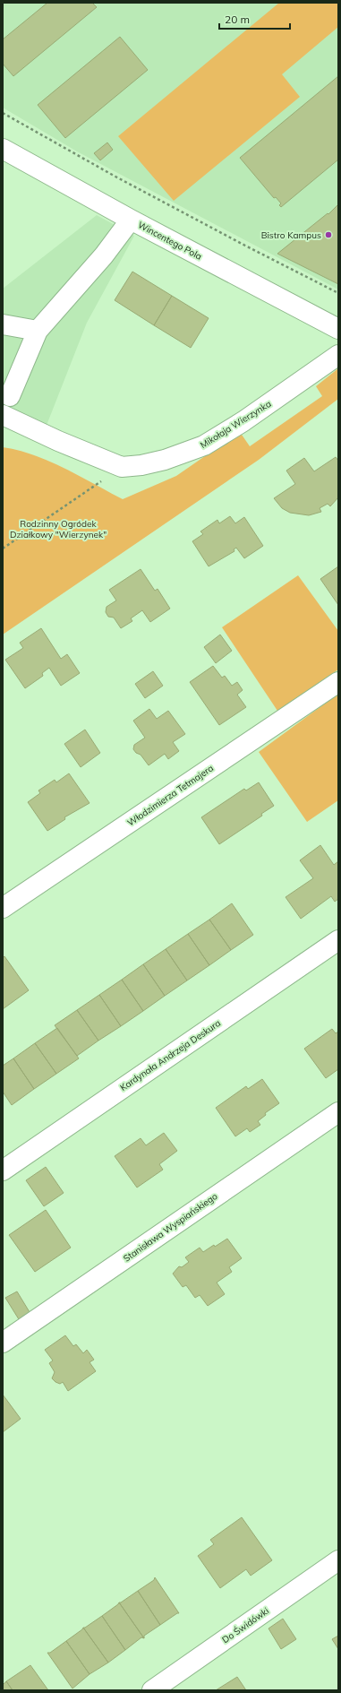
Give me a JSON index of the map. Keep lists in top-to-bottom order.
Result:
{
  "streets": {
    "street": [
      "Wincentego Pola",
      "Mikołaja Wierzynka",
      "Włodzimierza Tetmajera",
      "Kardynała Andrzeja Deskura",
      "Stanisława Wyspiańskiego",
      "Do Świdówki"
    ]
  },
  "parks": ["Rodzinny Ogródek Działkowy \"Wierzynek\""],
  "places": ["Bistro Kampus"],
  "scale_bar": "20 m"
}
